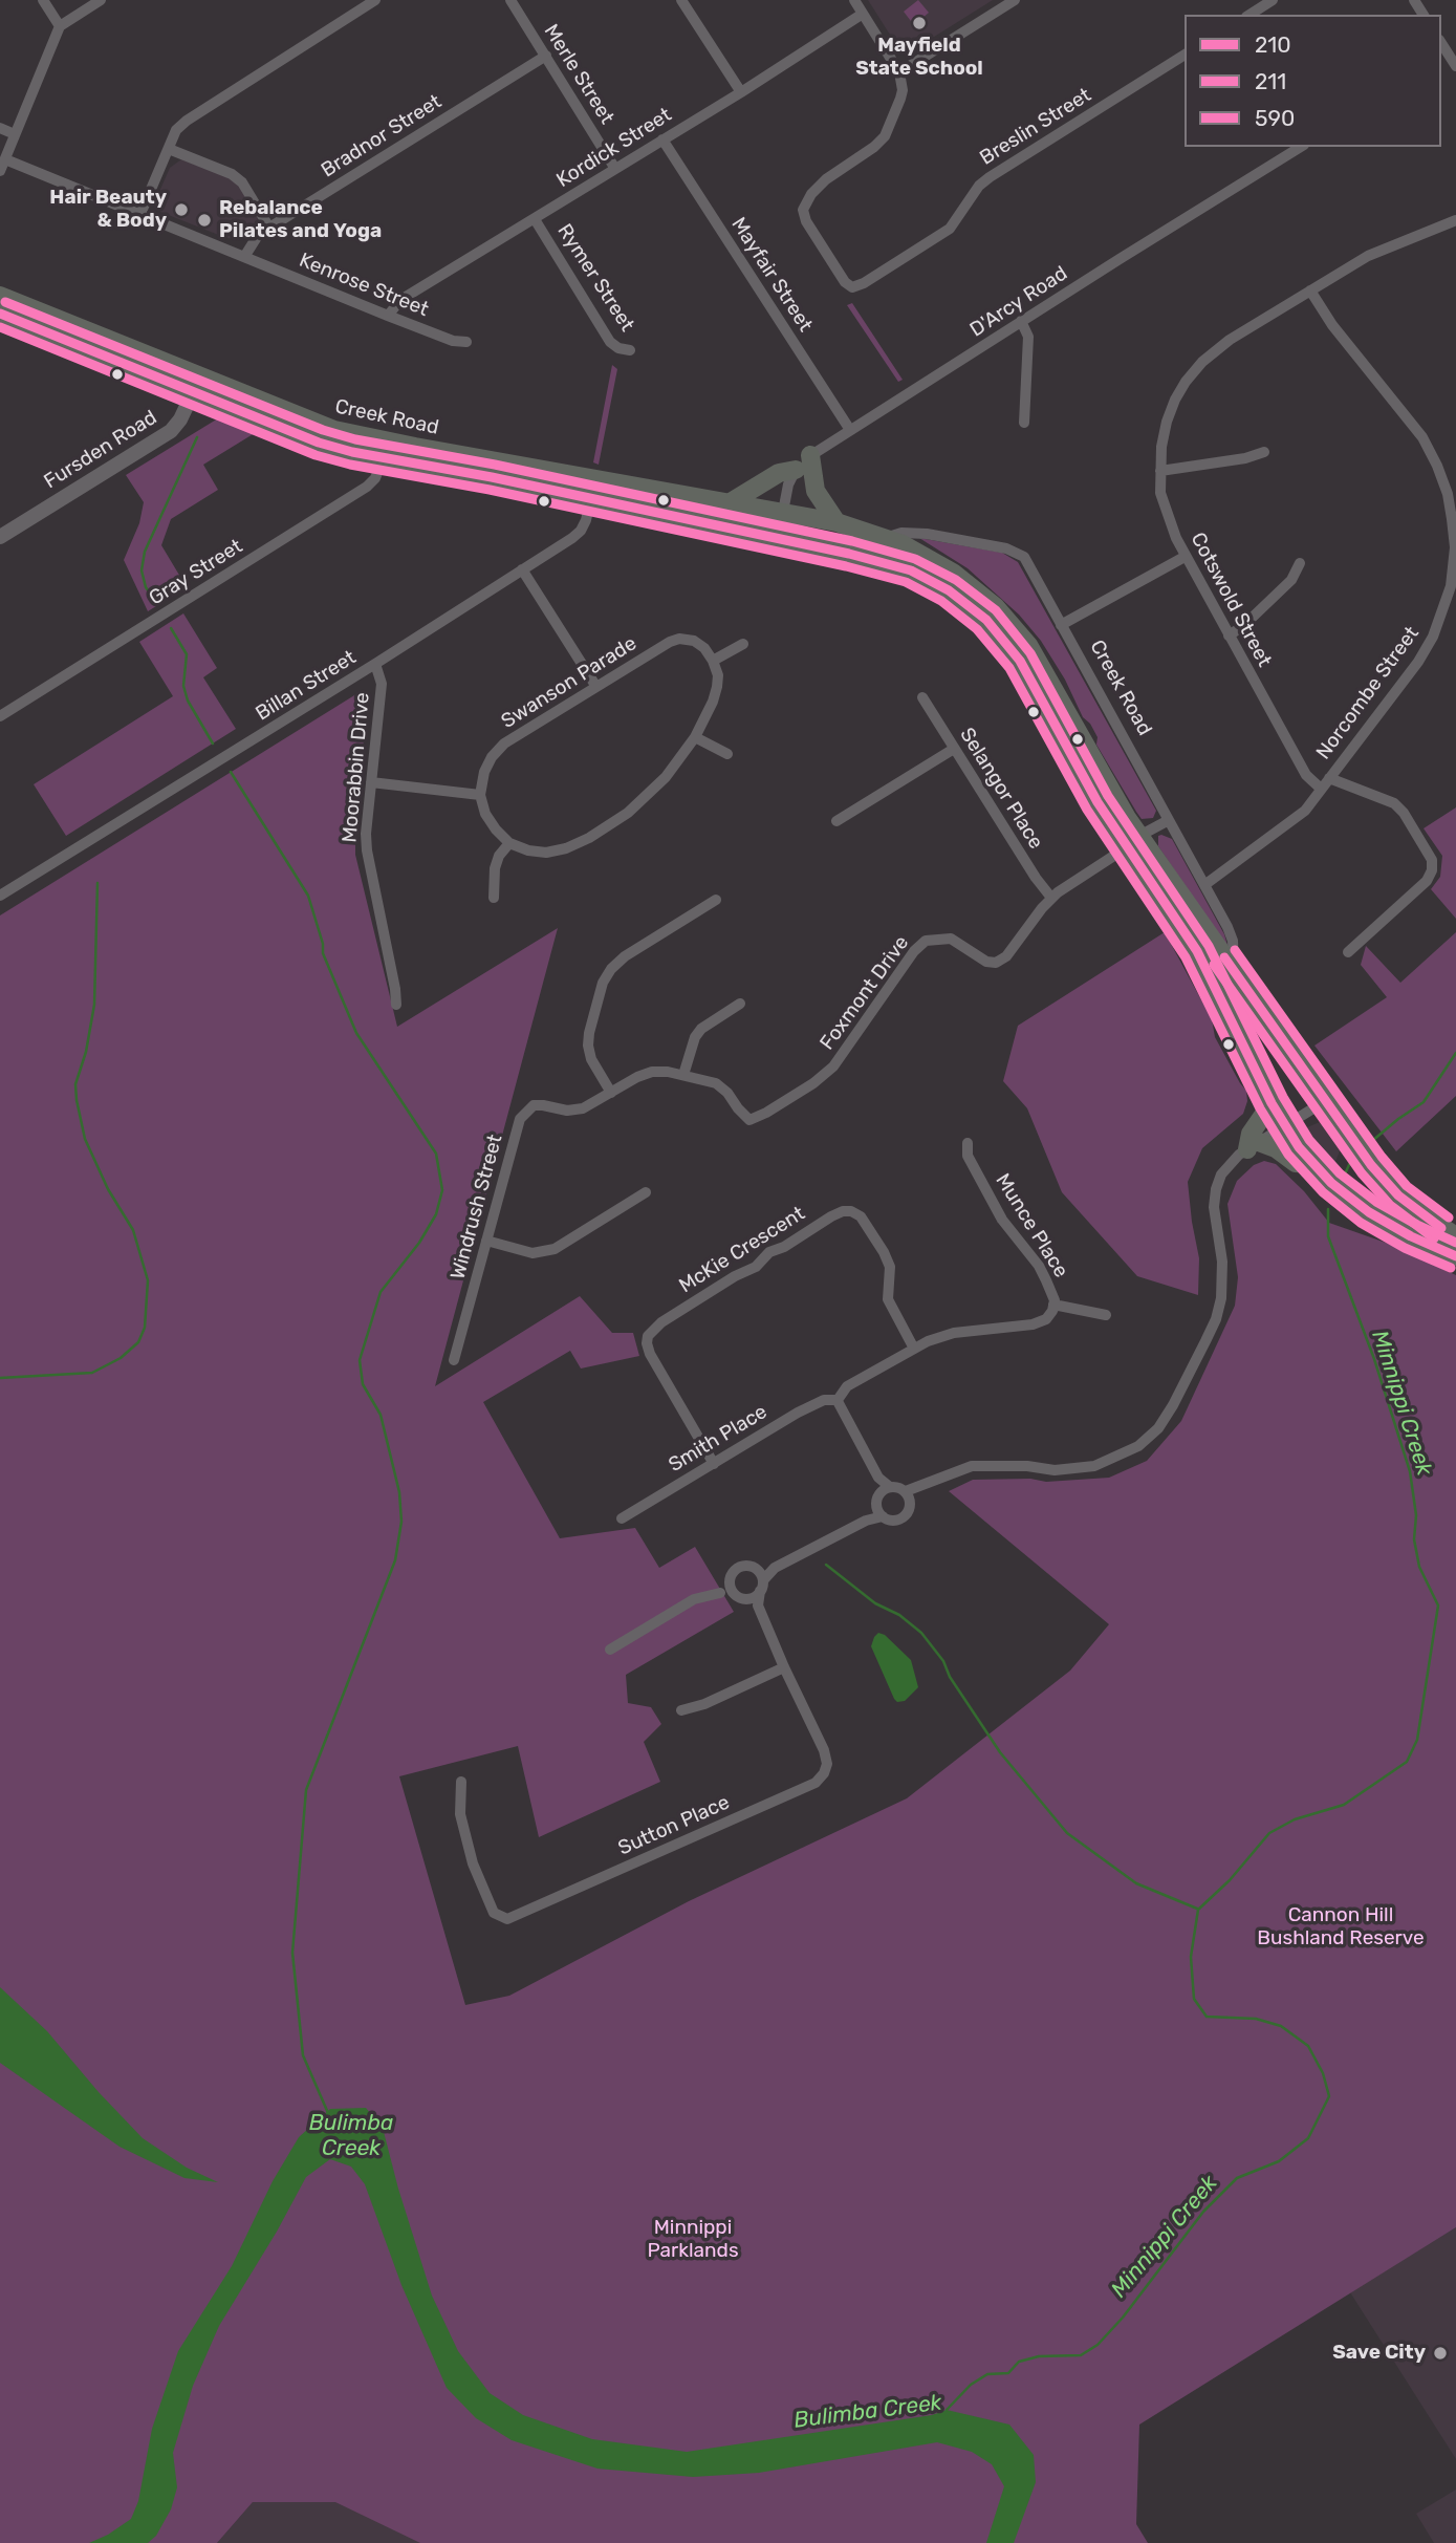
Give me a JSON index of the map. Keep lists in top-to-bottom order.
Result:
{
  "streets": {
    "main road": ["Creek Road"],
    "street": [
      "Merle Street",
      "Breslin Street",
      "Bradnor Street",
      "Kordick Street",
      "Mayfair Street",
      "Rymer Street",
      "Kenrose Street",
      "D'Arcy Road",
      "Fursden Road",
      "Gray Street",
      "Cotswold Street",
      "Swanson Parade",
      "Billan Street",
      "Norcombe Street",
      "Moorabbin Drive",
      "Selangor Place",
      "Foxmont Drive",
      "Windrush Street",
      "Munce Place",
      "McKie Crescent",
      "Smith Place",
      "Sutton Place"
    ]
  },
  "crossings": [
    ["Merle Street", "Bradnor Street"],
    ["Merle Street", "Kordick Street"],
    ["Bradnor Street", "Kenrose Street"],
    ["Kordick Street", "Mayfair Street"],
    ["Kordick Street", "Rymer Street"],
    ["Kordick Street", "Kenrose Street"],
    ["Mayfair Street", "D'Arcy Road"],
    ["D'Arcy Road", "Creek Road"],
    ["Creek Road", "Fursden Road"],
    ["Creek Road", "Gray Street"],
    ["Creek Road", "Billan Street"],
    ["Creek Road", "Norcombe Street"],
    ["Creek Road", "Foxmont Drive"],
    ["Cotswold Street", "Norcombe Street"],
    ["Billan Street", "Moorabbin Drive"],
    ["Selangor Place", "Foxmont Drive"],
    ["Foxmont Drive", "Windrush Street"],
    ["Munce Place", "McKie Crescent"],
    ["Munce Place", "Smith Place"],
    ["McKie Crescent", "Smith Place"]
  ],
  "water": ["Minnippi Creek", "Bulimba Creek"],
  "parks": ["Cannon Hill Bushland Reserve", "Minnippi Parklands"],
  "places": [
    "Mayfield State School",
    "Hair Beauty & Body",
    "Rebalance Pilates and Yoga",
    "Save City"
  ],
  "lines": ["transit line 590", "transit line 210", "transit line 211"],
  "legend": ["210", "211", "590"]
}
